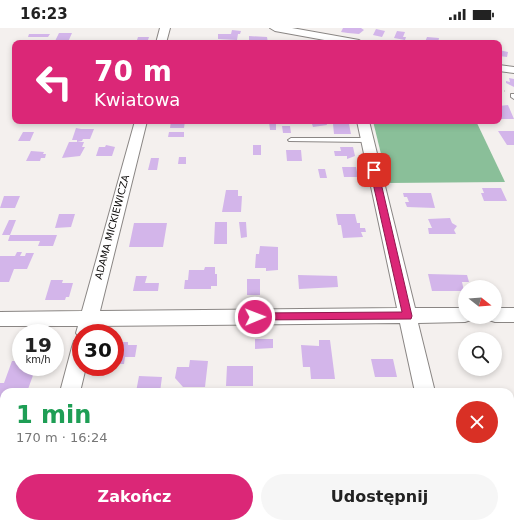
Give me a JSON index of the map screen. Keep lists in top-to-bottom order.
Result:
{
  "streets": {
    "street": ["ADAMA MICKIEWICZA"]
  },
  "north": "right",
  "page": {
    "status": "16:23",
    "turn": ["70 m", "Kwiatowa"],
    "speed": "19 km/h",
    "limit": "30",
    "heading": ["1 min", "170 m · 16:24"],
    "buttons": ["Zakończ", "Udostępnij"]
  }
}
